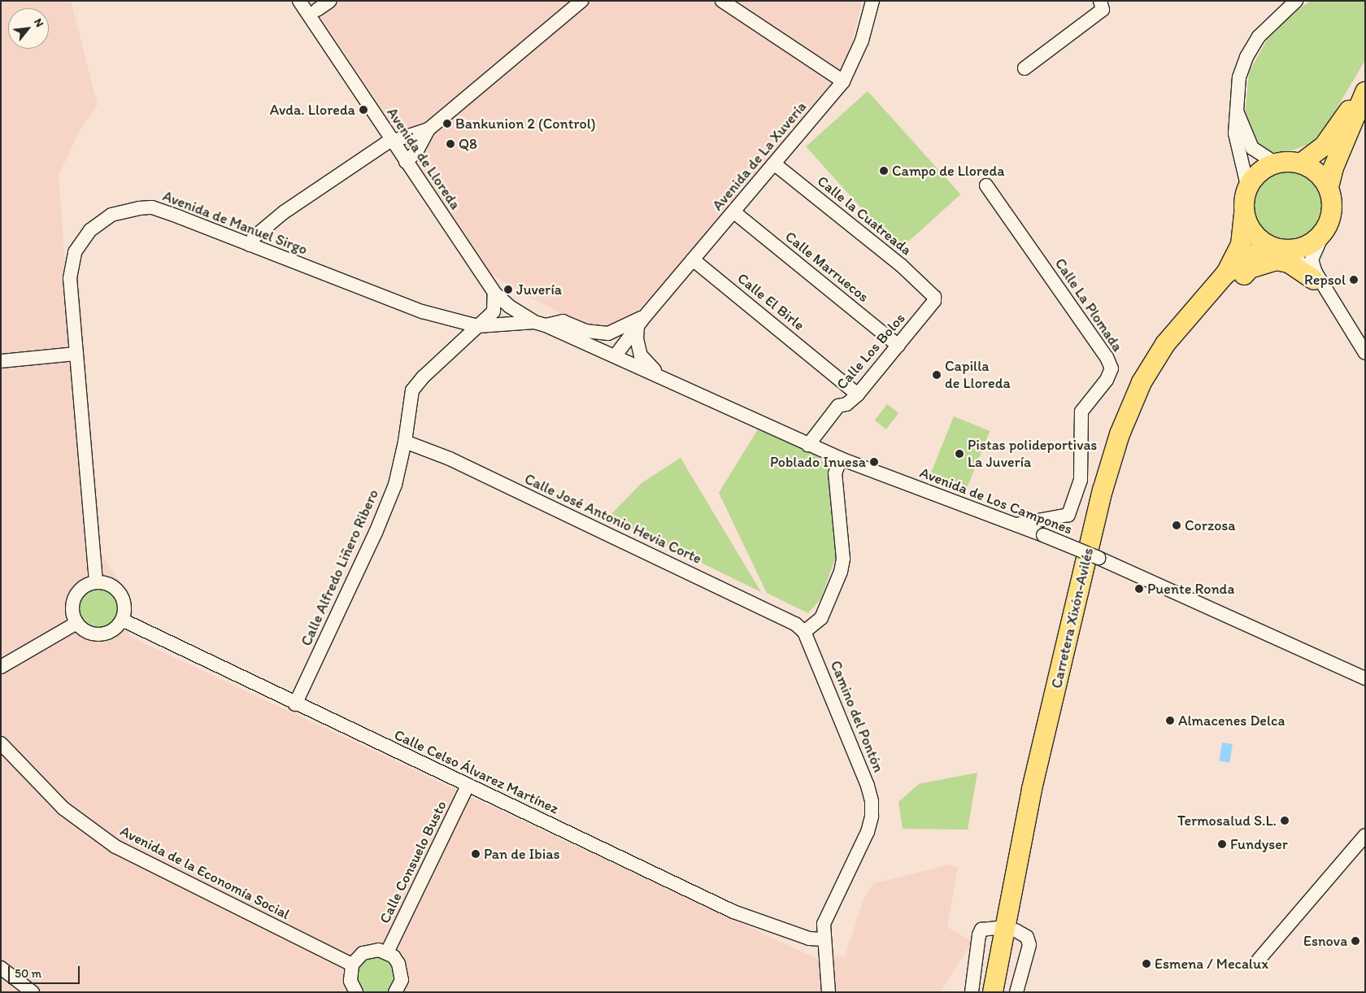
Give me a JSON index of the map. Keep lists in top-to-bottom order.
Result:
{
  "streets": {
    "highway": ["Carretera Xixón-Avilés"],
    "street": [
      "Avenida de La Xuvería",
      "Avenida de Lloreda",
      "Calle la Cuatreada",
      "Avenida de Manuel Sirgo",
      "Calle Marruecos",
      "Calle El Birle",
      "Calle La Plomada",
      "Calle Los Bolos",
      "Avenida de Los Campones",
      "Calle José Antonio Hevia Corte",
      "Calle Alfredo Liñero Ribero",
      "Camino del Pontón",
      "Calle Celso Álvarez Martínez",
      "Calle Consuelo Busto",
      "Avenida de la Economía Social"
    ]
  },
  "crossings": [
    ["Avenida de La Xuvería", "Avenida de Lloreda"],
    ["Avenida de La Xuvería", "Calle la Cuatreada"],
    ["Avenida de La Xuvería", "Avenida de Manuel Sirgo"],
    ["Avenida de La Xuvería", "Calle Marruecos"],
    ["Avenida de La Xuvería", "Calle El Birle"],
    ["Avenida de La Xuvería", "Avenida de Los Campones"],
    ["Avenida de Lloreda", "Avenida de Manuel Sirgo"],
    ["Calle la Cuatreada", "Calle Los Bolos"],
    ["Avenida de Manuel Sirgo", "Avenida de Los Campones"],
    ["Avenida de Manuel Sirgo", "Calle Alfredo Liñero Ribero"],
    ["Avenida de Manuel Sirgo", "Calle Celso Álvarez Martínez"],
    ["Calle Marruecos", "Calle Los Bolos"],
    ["Calle El Birle", "Calle Los Bolos"],
    ["Calle La Plomada", "Avenida de Los Campones"],
    ["Calle Los Bolos", "Avenida de Los Campones"],
    ["Calle José Antonio Hevia Corte", "Calle Alfredo Liñero Ribero"],
    ["Calle José Antonio Hevia Corte", "Camino del Pontón"],
    ["Calle Alfredo Liñero Ribero", "Calle Celso Álvarez Martínez"],
    ["Camino del Pontón", "Calle Celso Álvarez Martínez"],
    ["Calle Celso Álvarez Martínez", "Calle Consuelo Busto"]
  ],
  "places": [
    "Avda. Lloreda",
    "Bankunion 2 (Control)",
    "Q8",
    "Campo de Lloreda",
    "Repsol",
    "Juvería",
    "Capilla de Lloreda",
    "Pistas polideportivas La Juvería",
    "Poblado Inuesa",
    "Corzosa",
    "Puente Ronda",
    "Almacenes Delca",
    "Termosalud S.L.",
    "Fundyser",
    "Pan de Ibias",
    "Esnova",
    "Esmena / Mecalux"
  ],
  "scale_bar": "50 m",
  "north": "top right"
}
